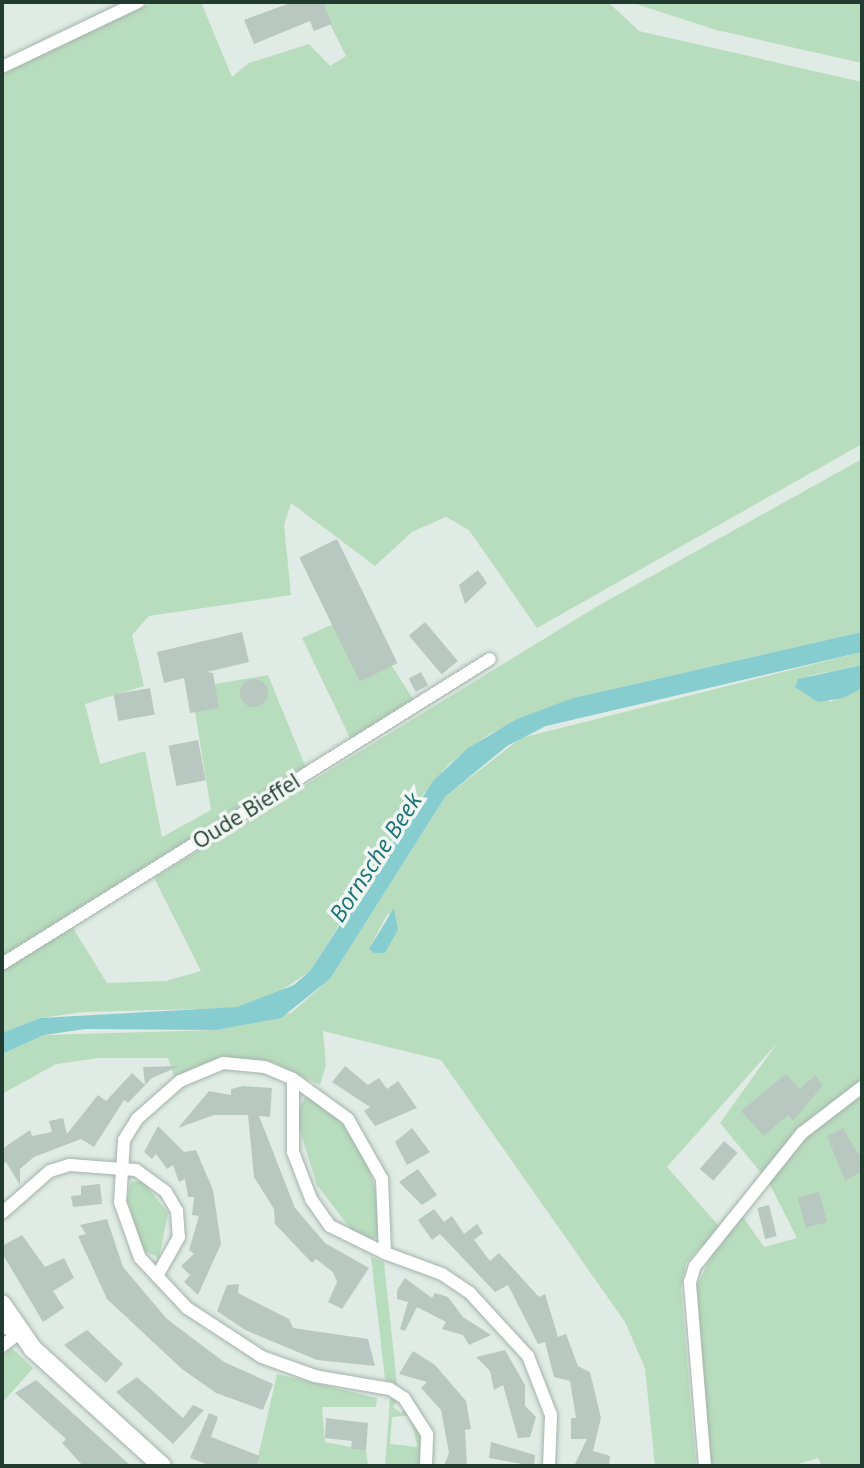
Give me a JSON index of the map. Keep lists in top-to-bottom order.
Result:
{
  "streets": {
    "street": ["Oude Bieffel"]
  },
  "water": ["Bornsche Beek"]
}
